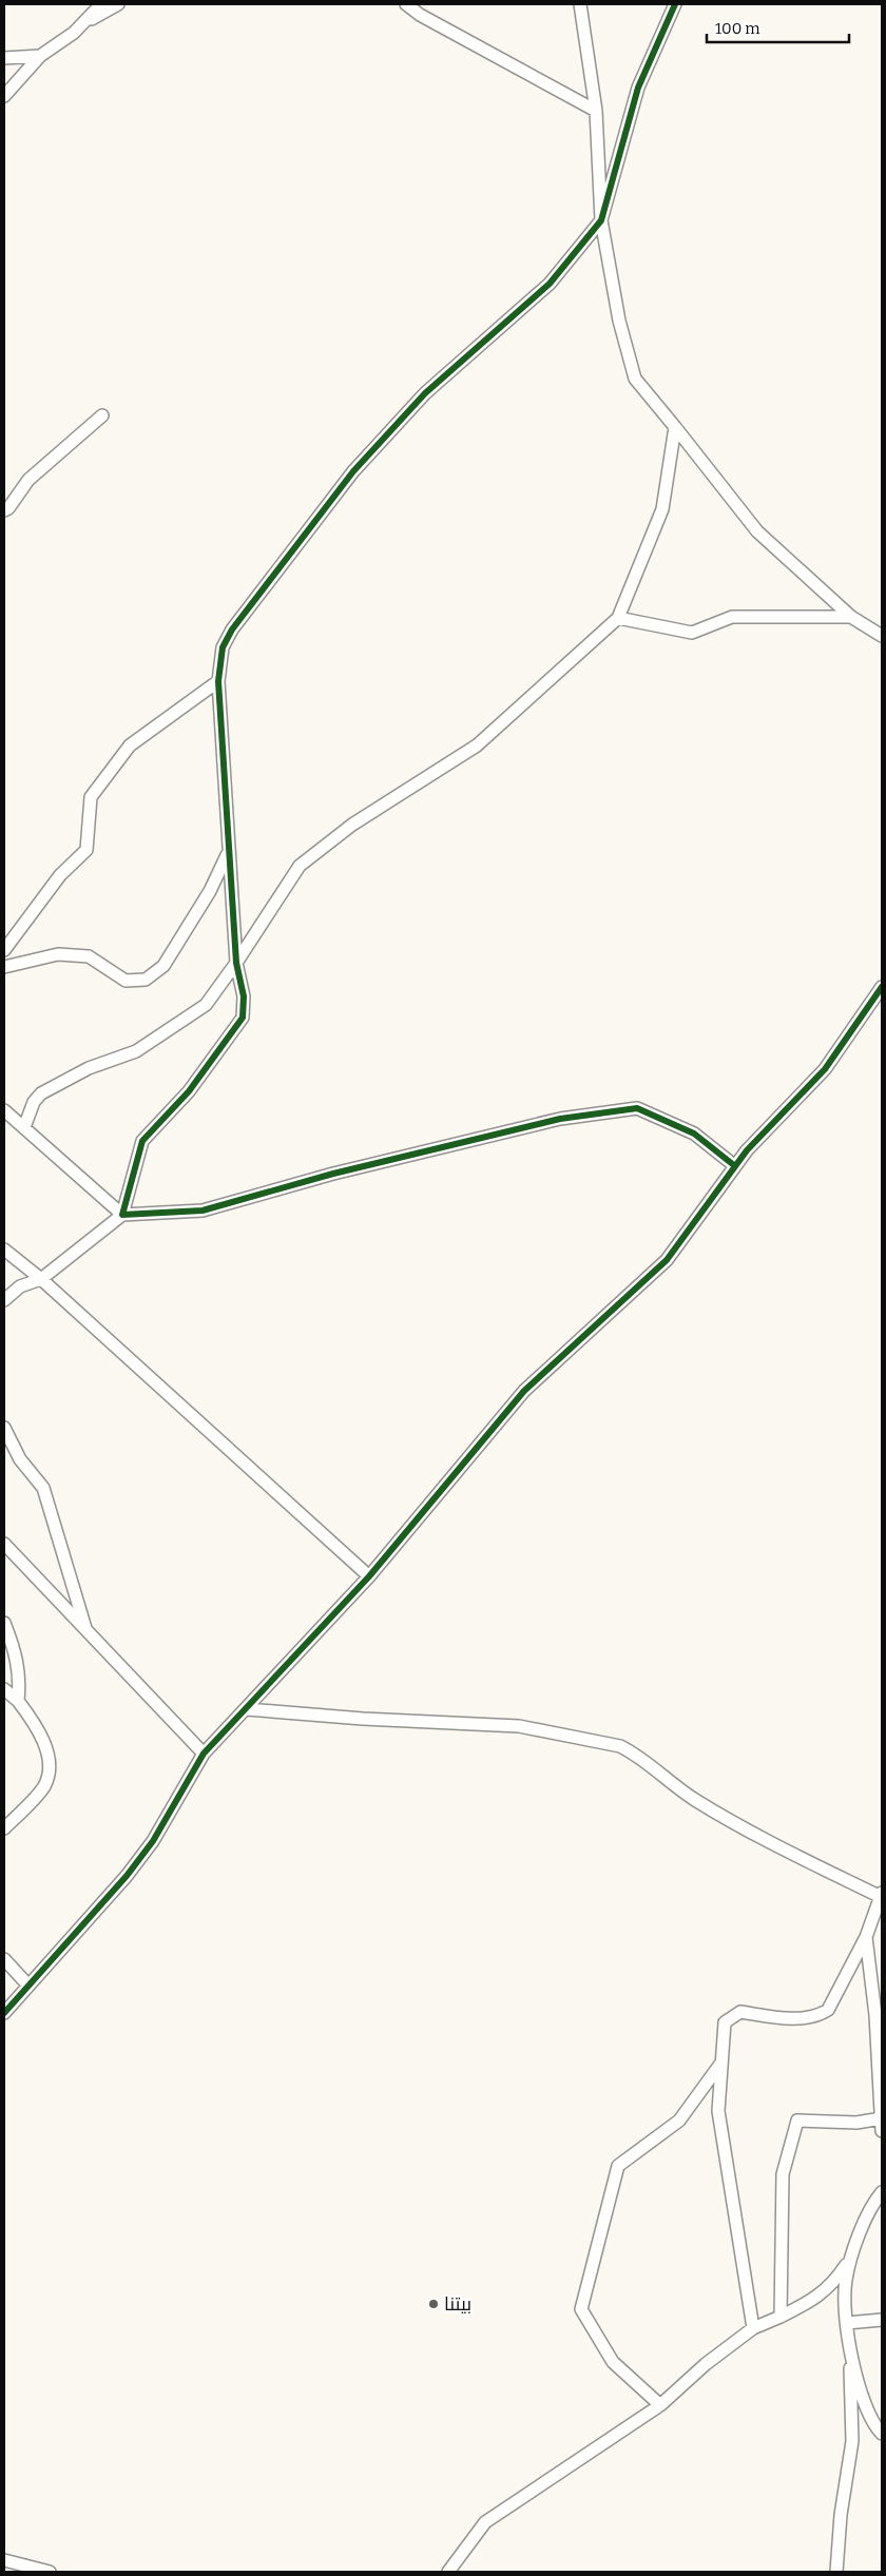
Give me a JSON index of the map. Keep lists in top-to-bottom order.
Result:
{
  "places": ["بيتنا"],
  "scale_bar": "100 m"
}
